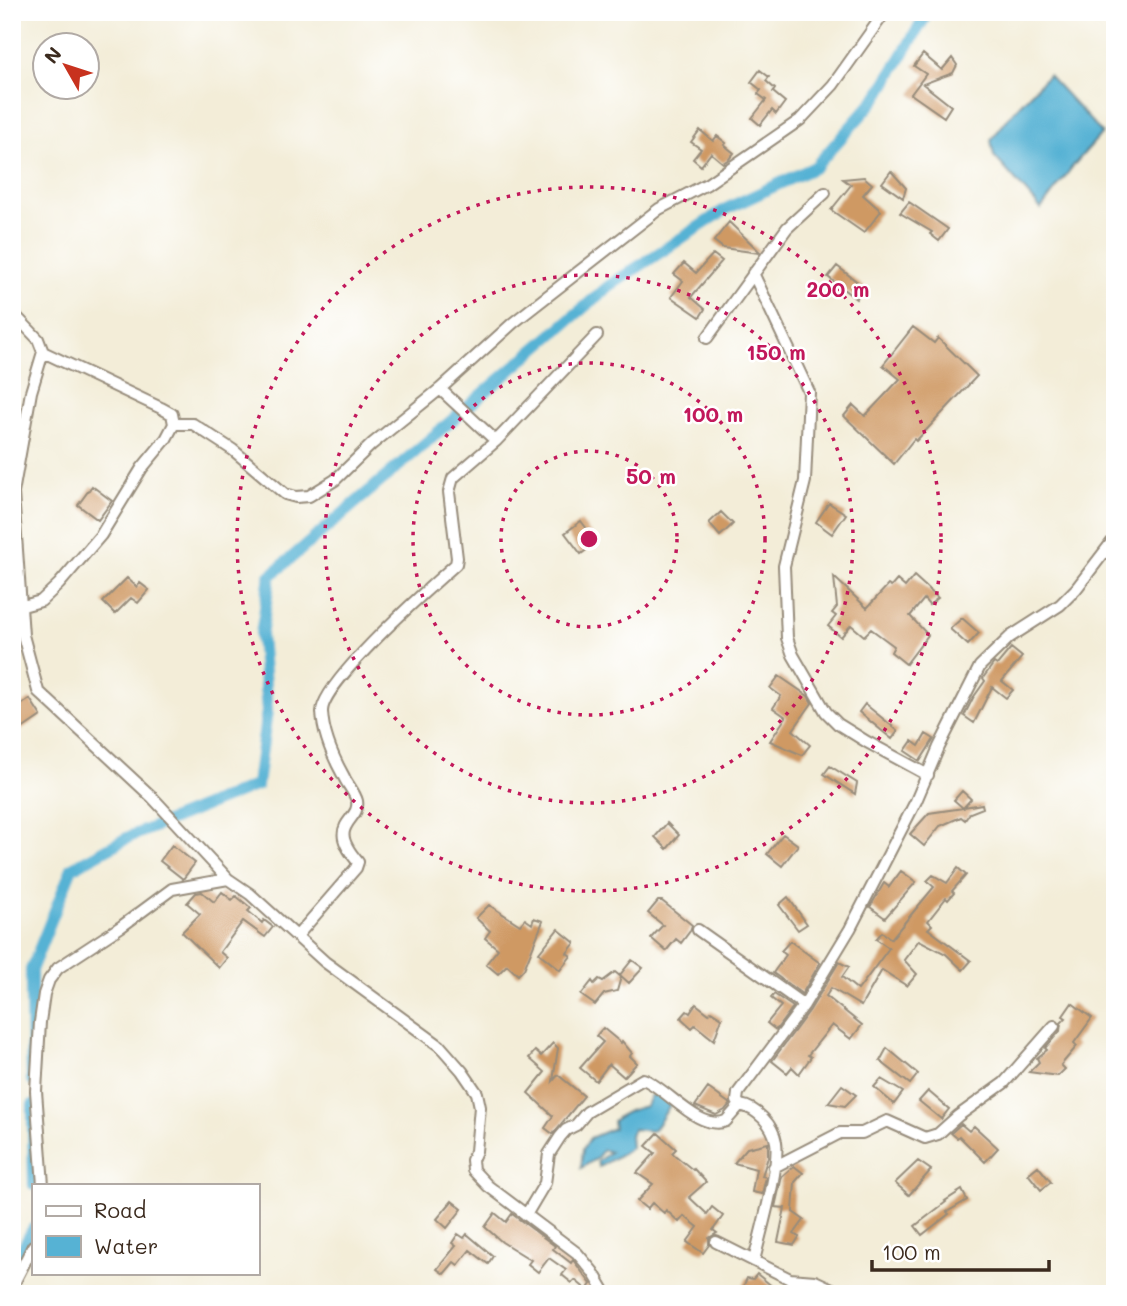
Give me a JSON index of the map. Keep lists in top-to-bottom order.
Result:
{
  "legend": ["Road", "Water"],
  "scale_bar": "100 m",
  "north": "top left",
  "rings": [
    "200 m",
    "150 m",
    "100 m",
    "50 m"
  ]
}
